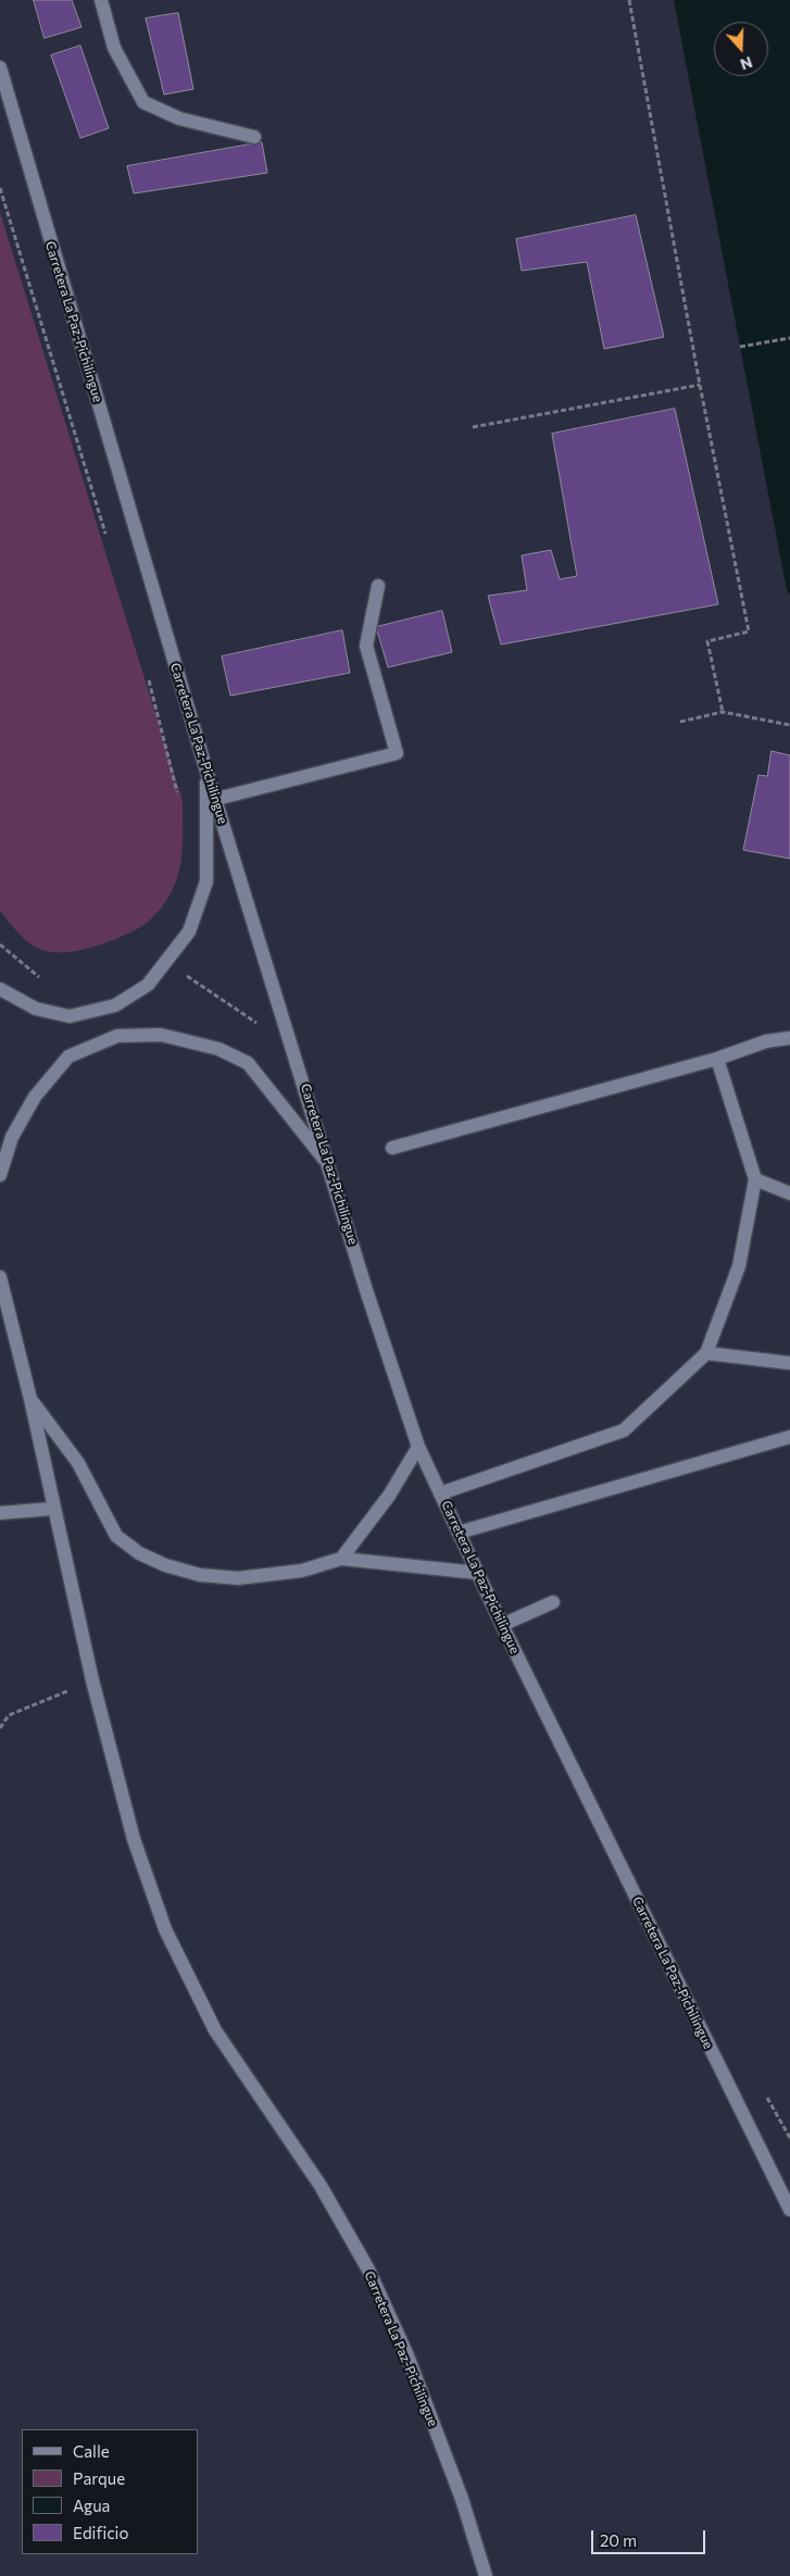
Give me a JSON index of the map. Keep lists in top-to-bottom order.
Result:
{
  "streets": {
    "main road": ["Carretera La Paz-Pichilingue"]
  },
  "legend": [
    "Calle",
    "Parque",
    "Agua",
    "Edificio"
  ],
  "scale_bar": "20 m",
  "north": "bottom"
}
